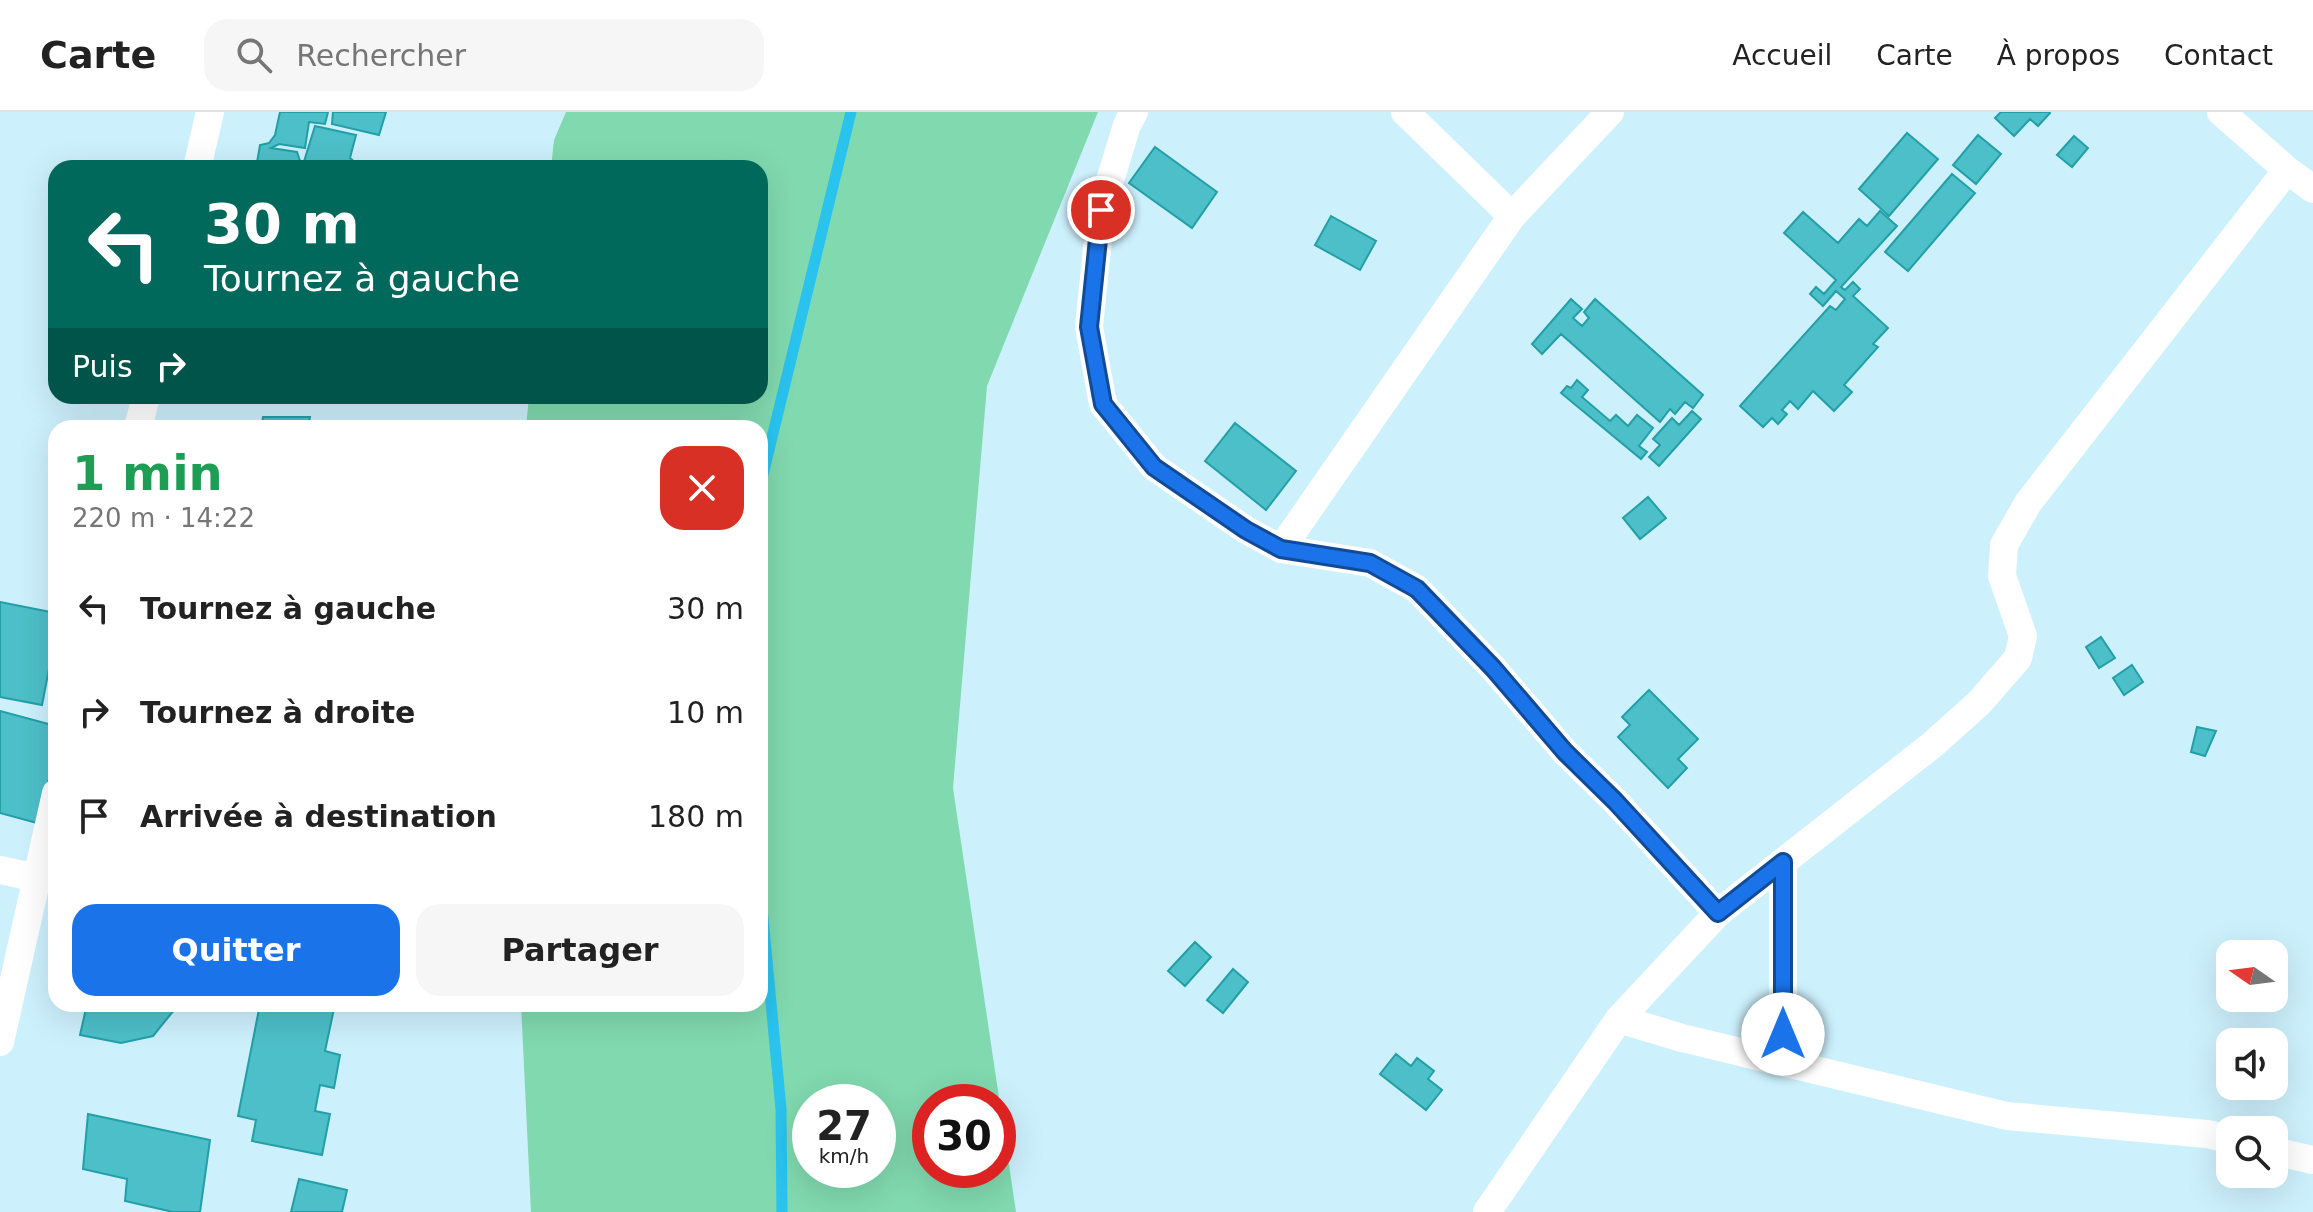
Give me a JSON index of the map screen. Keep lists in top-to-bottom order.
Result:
{
  "north": "left",
  "page": {
    "header": "Carte",
    "search": "Rechercher",
    "nav": [
      "Accueil",
      "Carte",
      "À propos",
      "Contact"
    ],
    "turn": ["30 m", "Tournez à gauche"],
    "then": "Puis",
    "heading": ["1 min", "220 m · 14:22"],
    "list": [
      {
        "name": "Tournez à gauche",
        "value": "30 m"
      },
      {
        "name": "Tournez à droite",
        "value": "10 m"
      },
      {
        "name": "Arrivée à destination",
        "value": "180 m"
      }
    ],
    "buttons": ["Quitter", "Partager"],
    "speed": "27 km/h",
    "limit": "30"
  }
}
